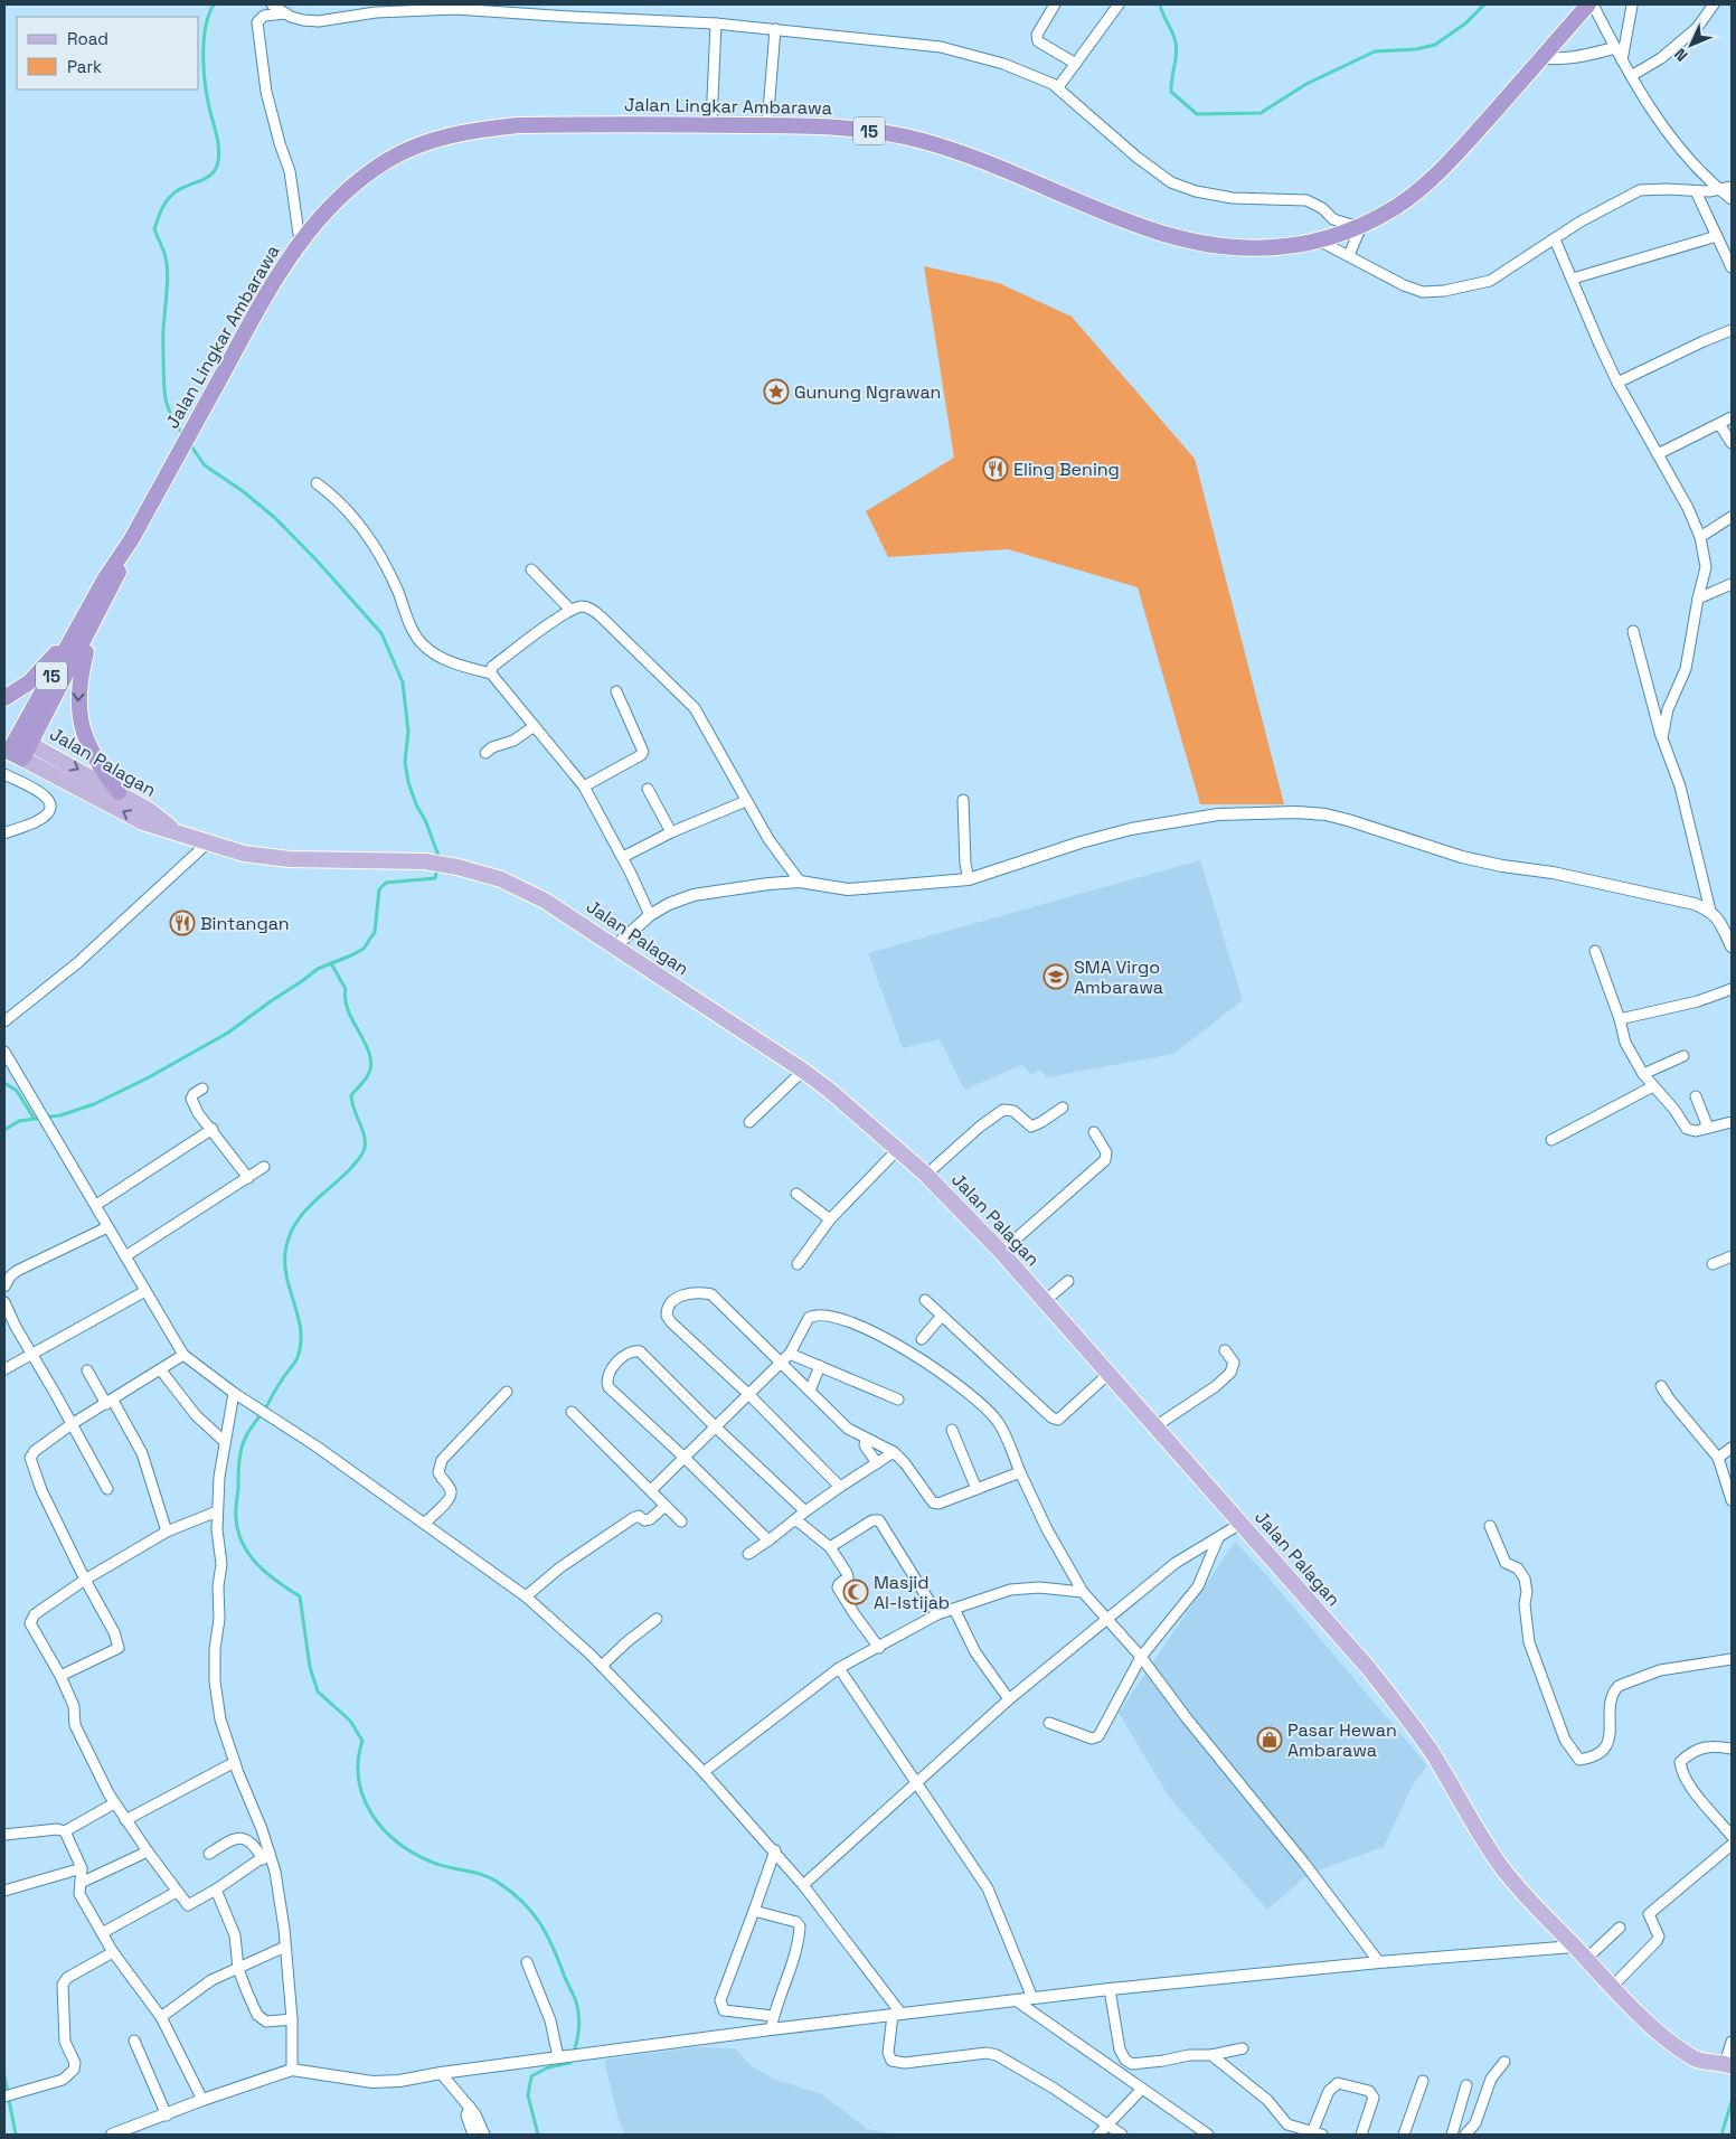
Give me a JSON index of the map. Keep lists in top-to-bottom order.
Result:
{
  "streets": {
    "highway": ["Jalan Lingkar Ambarawa", "15"],
    "main road": ["Jalan Palagan"]
  },
  "crossings": [
    ["Jalan Lingkar Ambarawa", "15"],
    ["Jalan Lingkar Ambarawa", "Jalan Palagan"]
  ],
  "places": {
    "place": ["Gunung Ngrawan"],
    "restaurant": ["Eling Bening", "Bintangan"],
    "school or university": ["SMA Virgo Ambarawa"],
    "mosque": ["Masjid Al-Istijab"],
    "shop": ["Pasar Hewan Ambarawa"]
  },
  "legend": ["Road", "Park"],
  "north": "bottom left"
}
